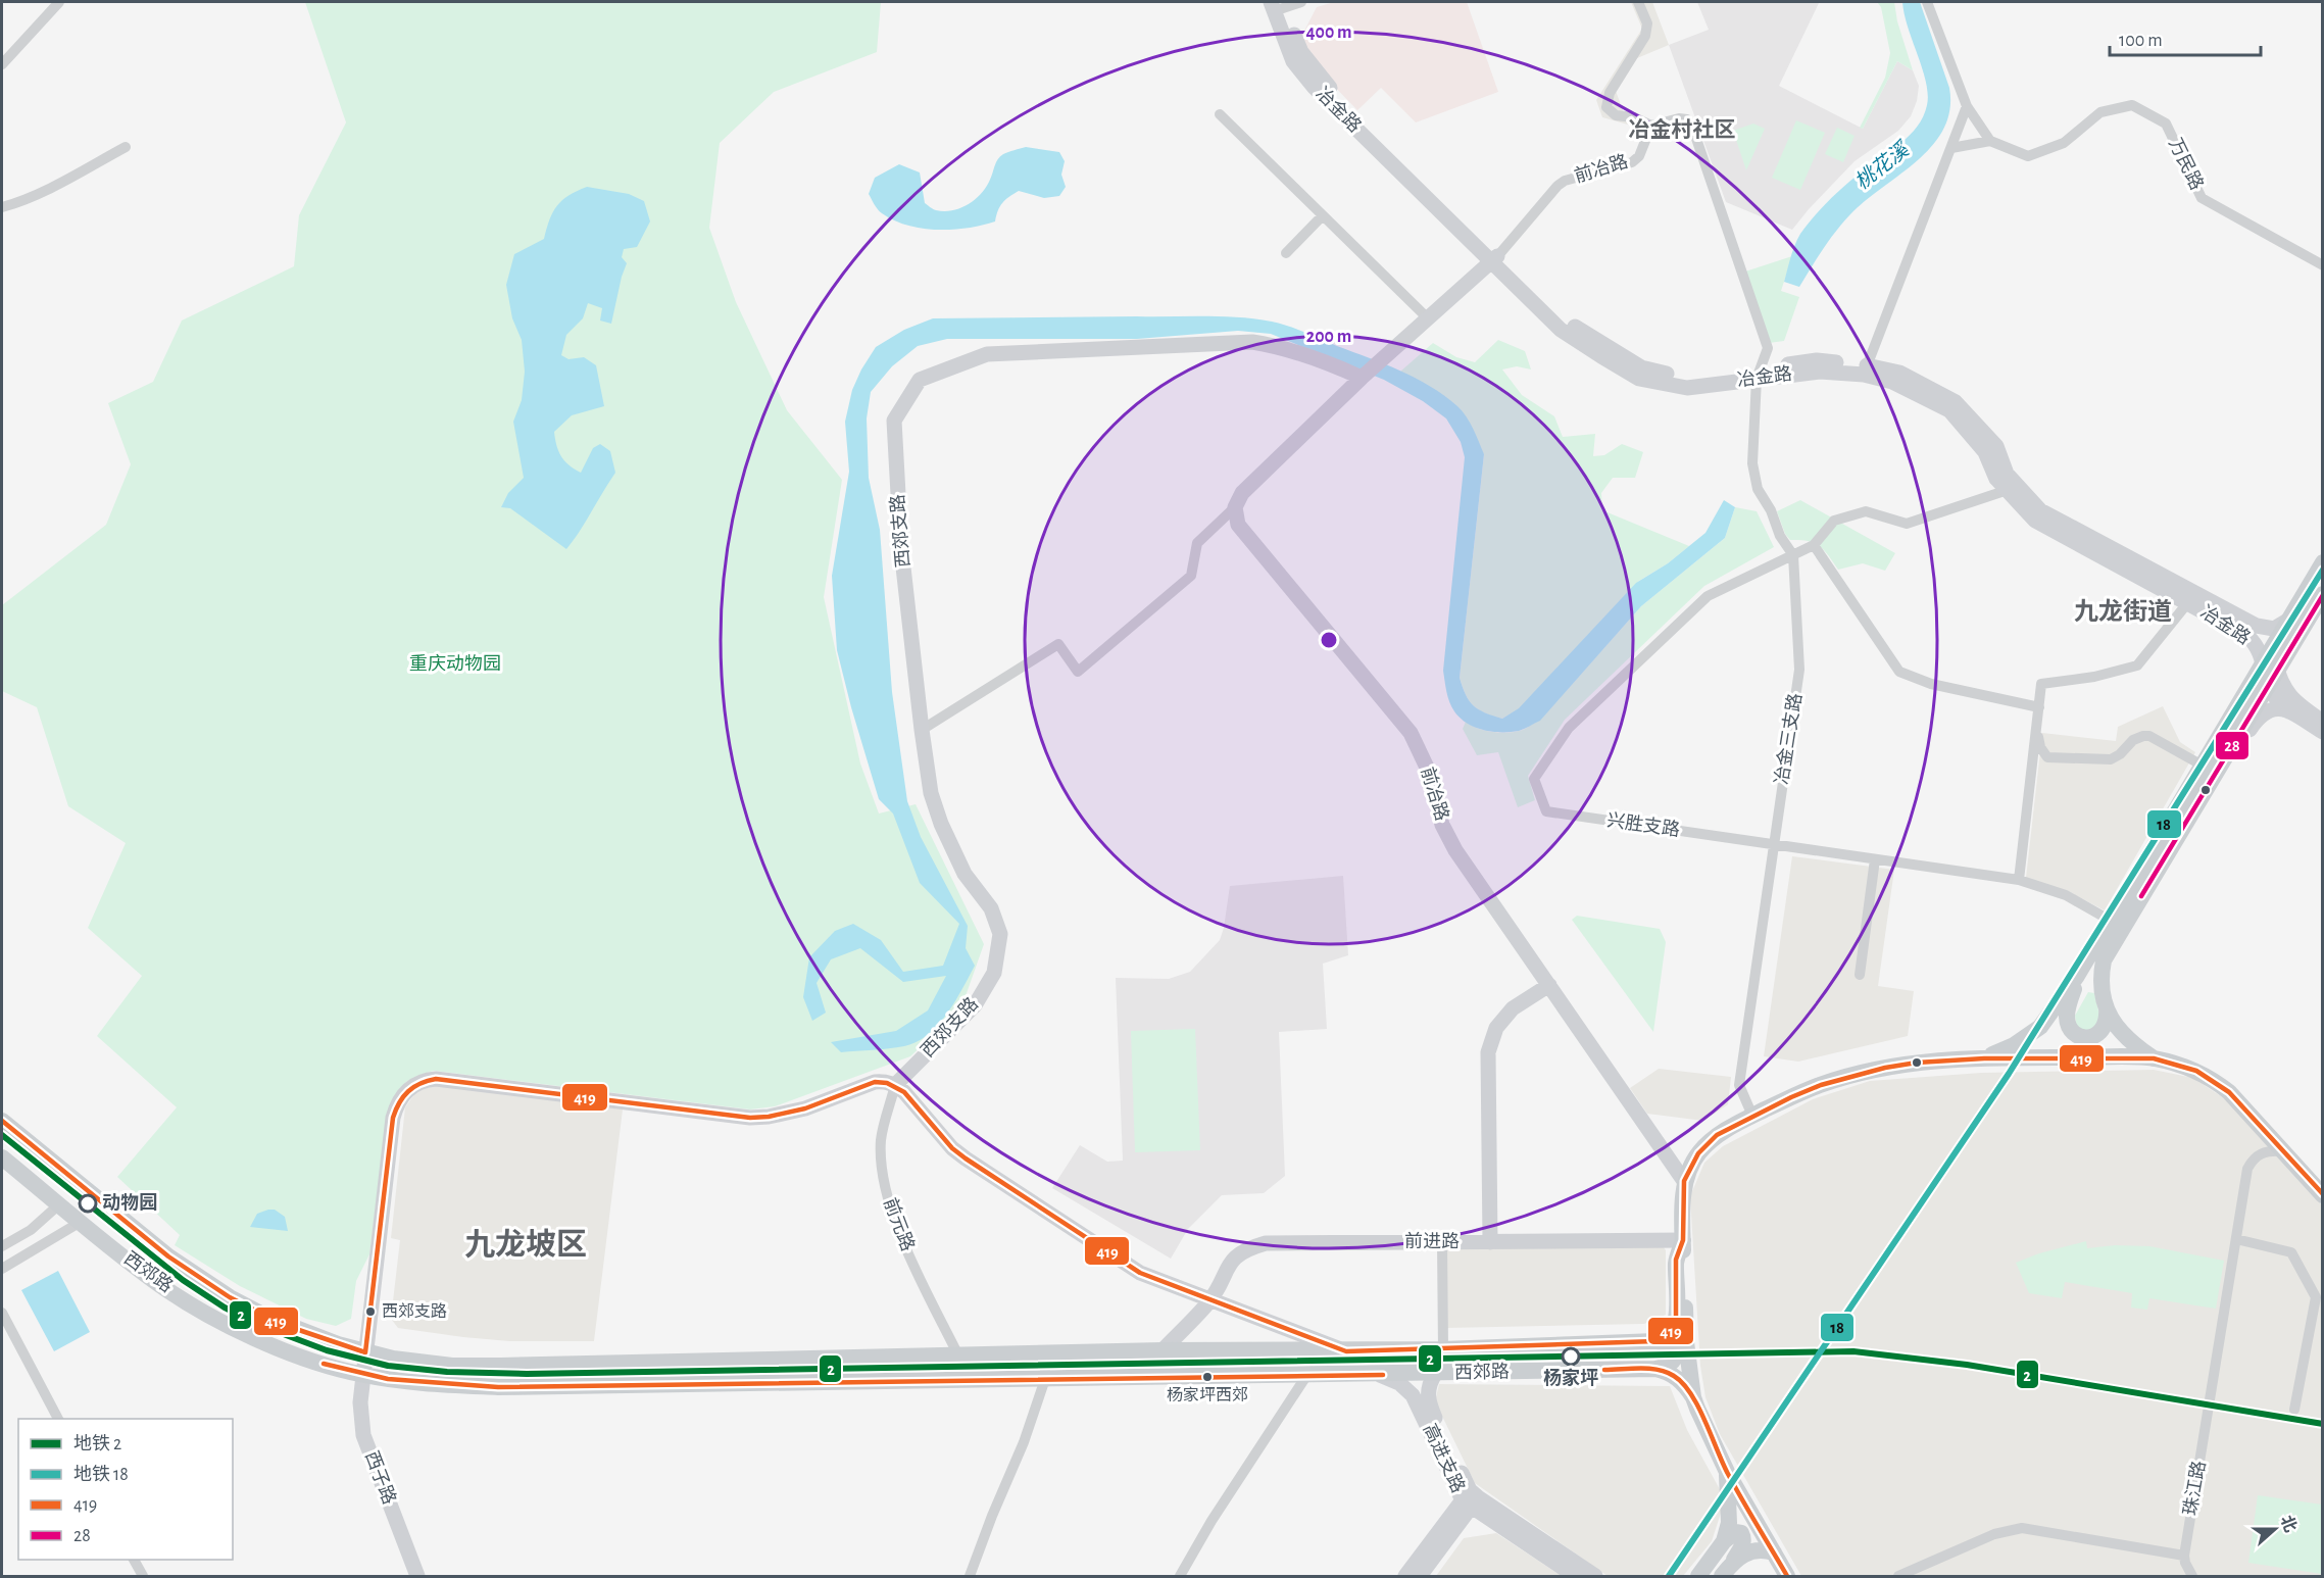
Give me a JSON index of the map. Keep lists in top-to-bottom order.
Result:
{
  "streets": {
    "main road": ["西郊路"],
    "street": [
      "冶金路",
      "万民路",
      "前冶路",
      "西郊支路",
      "冶金三支路",
      "兴胜支路",
      "前元路",
      "前进路",
      "高进支路",
      "西子路",
      "珠江路"
    ]
  },
  "crossings": [
    ["冶金路", "前冶路"],
    ["冶金路", "冶金三支路"],
    ["前冶路", "西郊支路"],
    ["西郊支路", "前元路"],
    ["冶金三支路", "兴胜支路"],
    ["前元路", "西郊路"],
    ["前进路", "西郊路"],
    ["西郊路", "高进支路"],
    ["西郊路", "西子路"]
  ],
  "districts": ["冶金村社区", "九龙街道", "九龙坡区"],
  "water": ["桃花溪"],
  "parks": ["重庆动物园"],
  "places": [
    "动物园",
    "西郊支路",
    "杨家坪",
    "杨家坪西郊"
  ],
  "lines": [
    "metro line 18",
    "transit line 28",
    "transit line 419",
    "metro line 2"
  ],
  "legend": [
    "地铁 2",
    "地铁 18",
    "419",
    "28"
  ],
  "scale_bar": "100 m",
  "north": "right",
  "rings": ["400 m", "200 m"]
}
